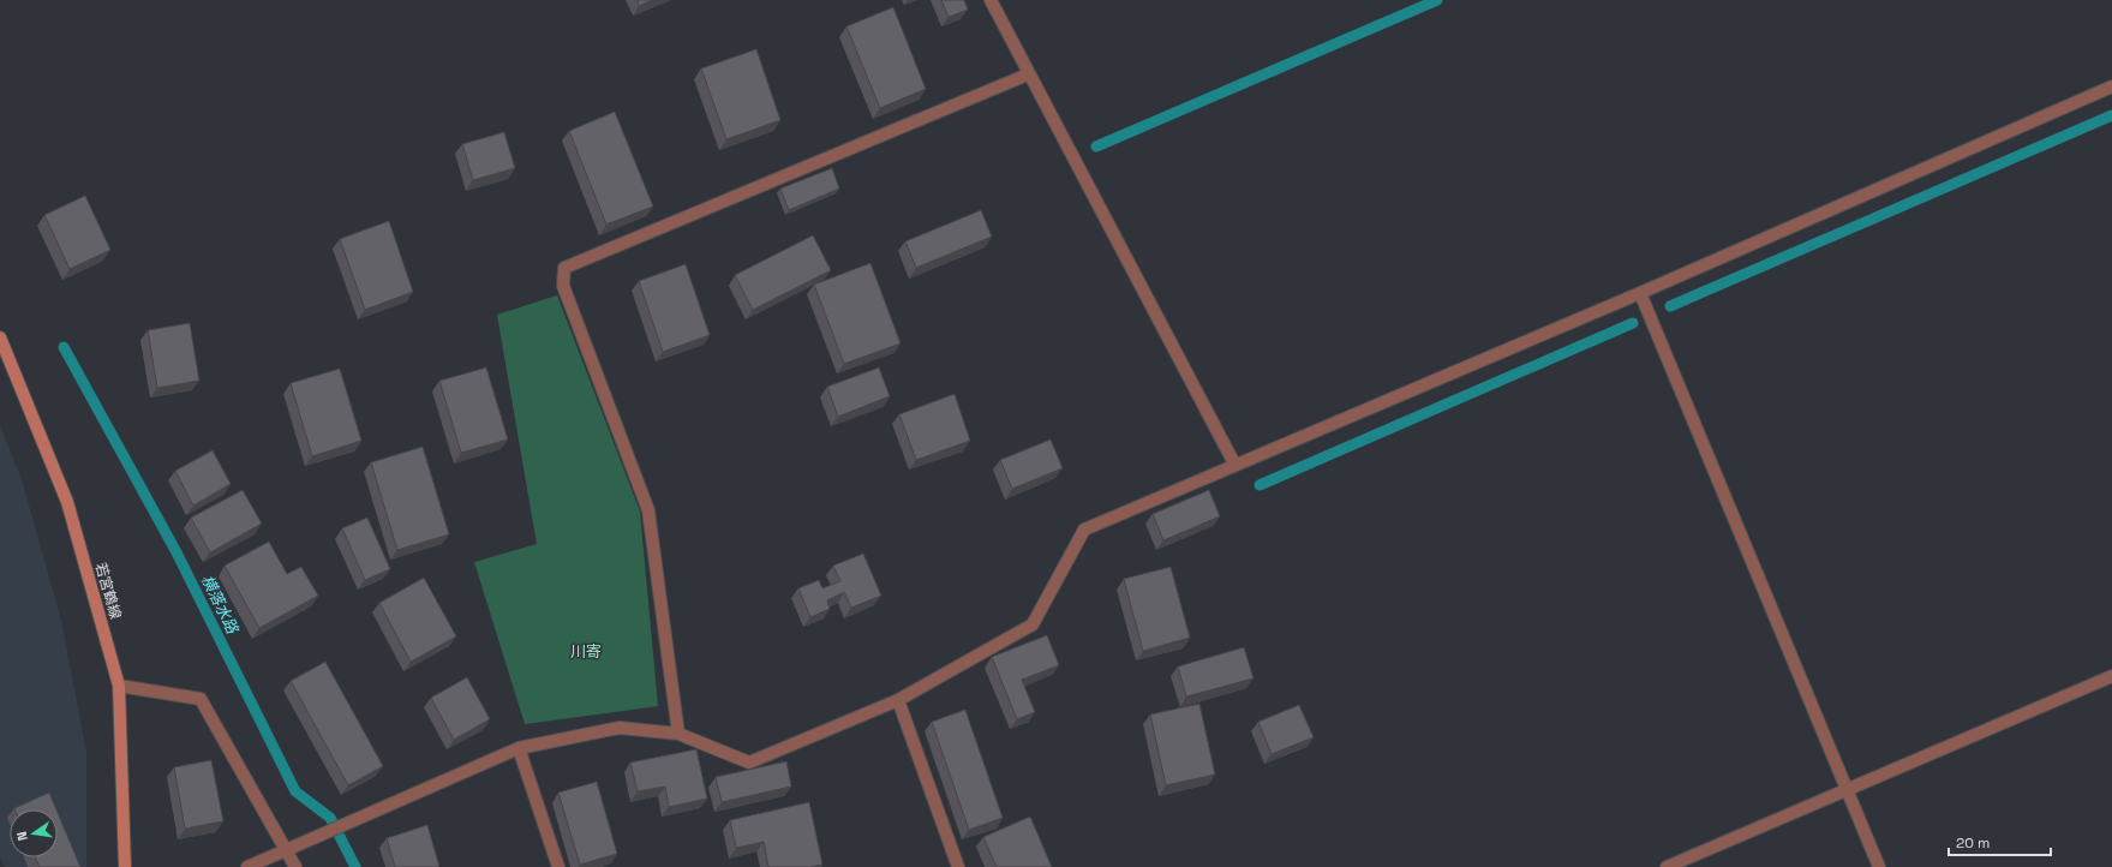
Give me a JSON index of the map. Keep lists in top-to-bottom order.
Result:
{
  "streets": {
    "main road": ["若宮鶴線"]
  },
  "districts": ["川寄"],
  "water": ["横落水路"],
  "scale_bar": "20 m",
  "north": "left"
}
